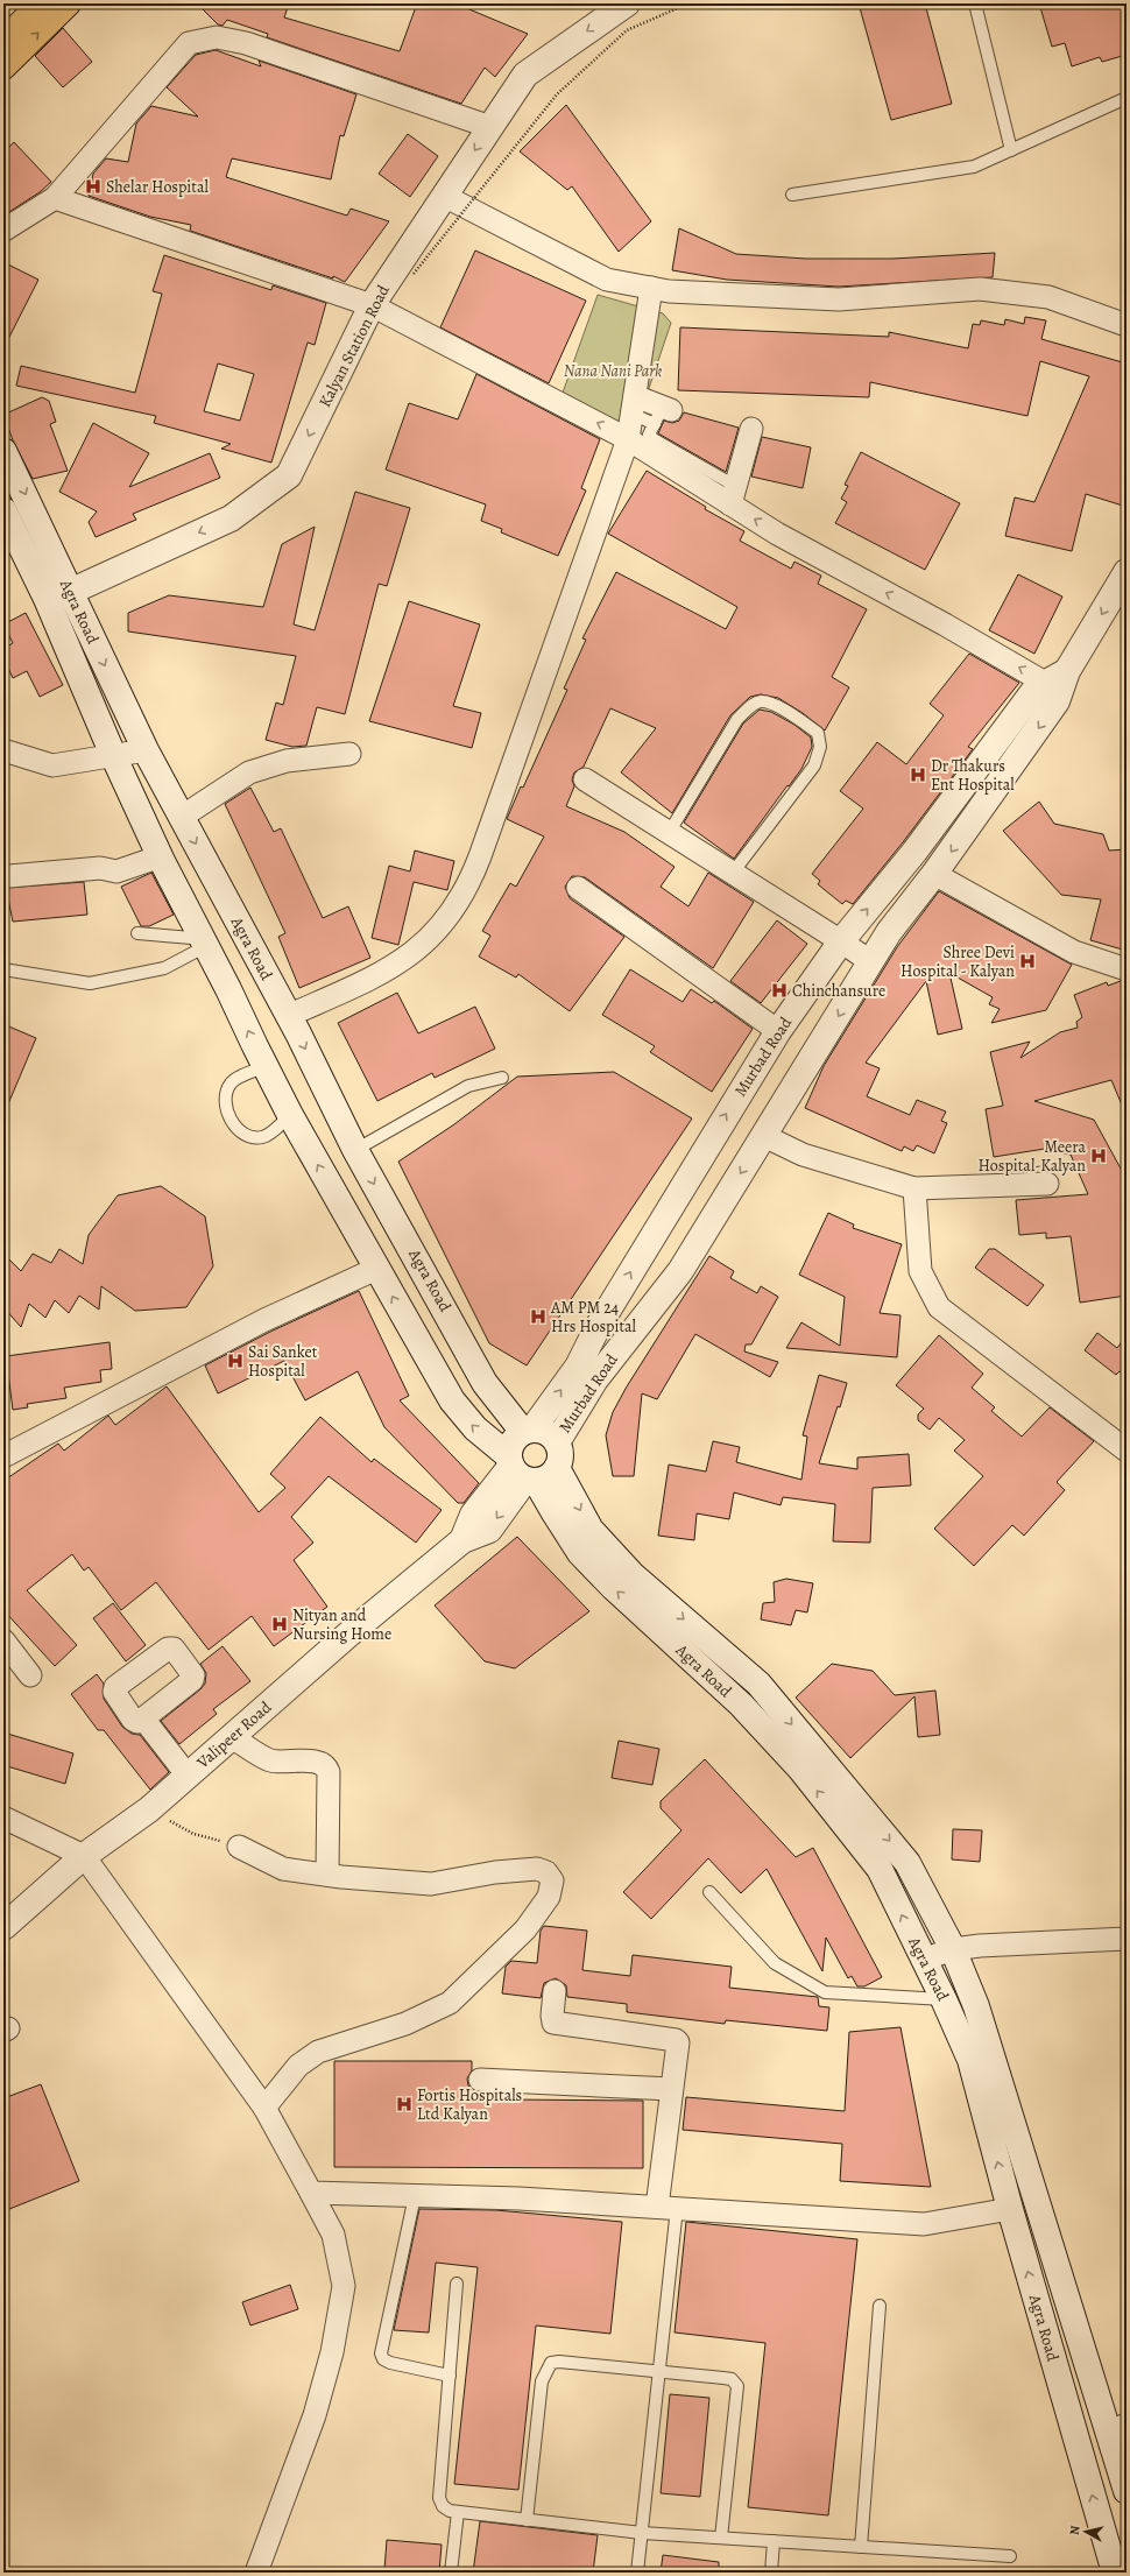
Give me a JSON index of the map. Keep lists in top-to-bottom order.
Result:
{
  "streets": {
    "main road": [
      "Kalyan Station Road",
      "Agra Road",
      "Murbad Road",
      "Valipeer Road"
    ]
  },
  "crossings": [
    ["Kalyan Station Road", "Agra Road"],
    ["Agra Road", "Murbad Road"],
    ["Agra Road", "Valipeer Road"]
  ],
  "one_way": ["Kalyan Station Road"],
  "parks": ["Nana Nani Park"],
  "places": {
    "hospital": [
      "Shelar Hospital",
      "Dr Thakurs Ent Hospital",
      "Shree Devi Hospital - Kalyan",
      "Chinchansure",
      "Meera Hospital-Kalyan",
      "AM PM 24 Hrs Hospital",
      "Sai Sanket Hospital",
      "Nityan and Nursing Home",
      "Fortis Hospitals Ltd Kalyan"
    ]
  },
  "north": "left"
}
